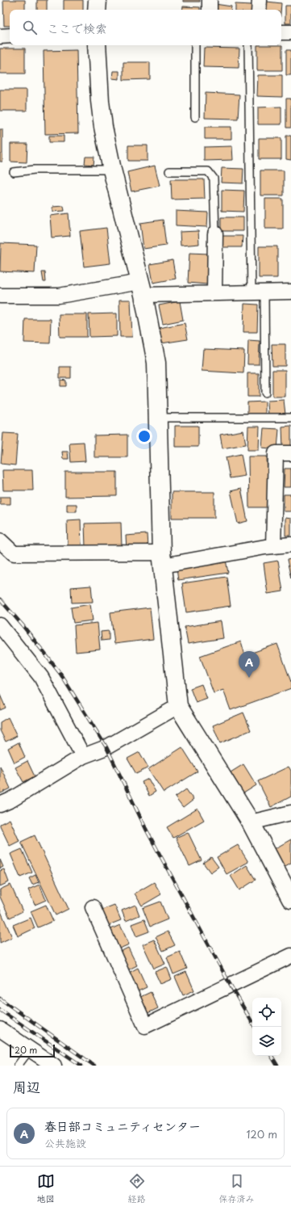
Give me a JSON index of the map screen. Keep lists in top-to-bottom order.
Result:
{
  "scale_bar": "20 m",
  "page": {
    "search": "ここで検索",
    "pins": "A",
    "scale": "20 m",
    "heading": "周辺",
    "list": [
      {
        "mark": "A",
        "name": "春日部コミュニティセンター",
        "note": "公共施設",
        "value": "120 m"
      }
    ],
    "nav": ["地図", "経路", "保存済み"]
  }
}
